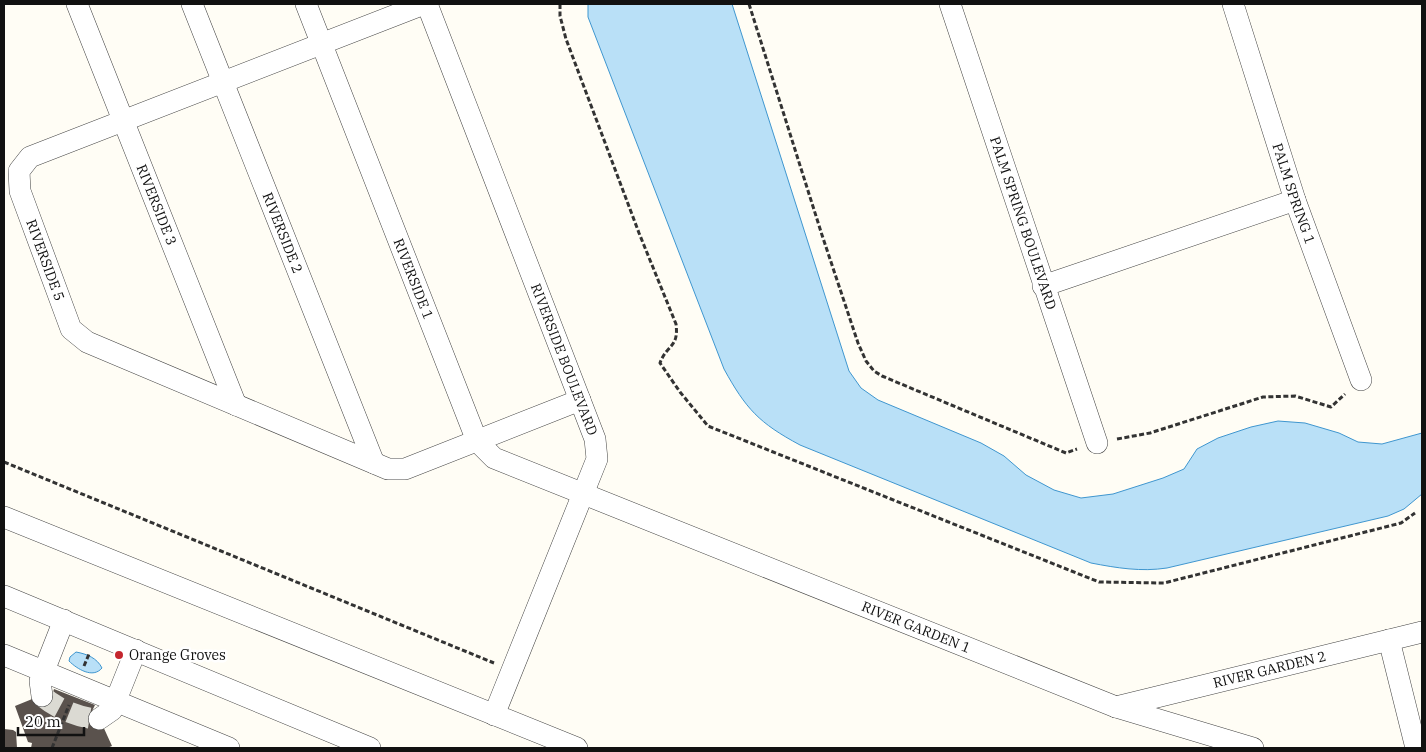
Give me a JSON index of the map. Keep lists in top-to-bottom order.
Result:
{
  "streets": {
    "street": [
      "PALM SPRING 1",
      "RIVERSIDE 3",
      "PALM SPRING BOULEVARD",
      "RIVERSIDE 2",
      "RIVERSIDE 5",
      "RIVERSIDE 1",
      "RIVERSIDE BOULEVARD",
      "RIVER GARDEN 1",
      "RIVER GARDEN 2"
    ]
  },
  "crossings": [
    ["RIVERSIDE 3", "RIVERSIDE 5"],
    ["RIVERSIDE 1", "RIVERSIDE BOULEVARD"],
    ["RIVERSIDE 1", "RIVER GARDEN 1"],
    ["RIVERSIDE BOULEVARD", "RIVER GARDEN 1"],
    ["RIVER GARDEN 1", "RIVER GARDEN 2"]
  ],
  "places": ["Orange Groves"],
  "scale_bar": "20 m"
}
